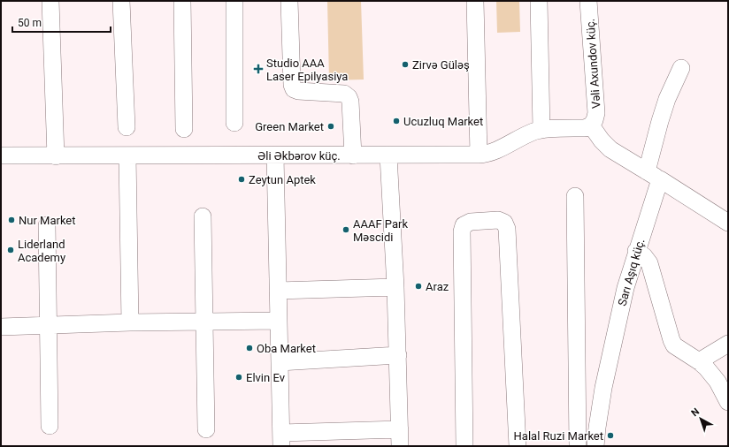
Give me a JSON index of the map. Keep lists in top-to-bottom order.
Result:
{
  "streets": {
    "street": ["Vəli Axundov küç.", "Əli Əkbərov küç.", "Sarı Aşıq küç."]
  },
  "crossings": [
    ["Vəli Axundov küç.", "Əli Əkbərov küç."]
  ],
  "places": {
    "other": [
      "Zirvə Güləş",
      "Ucuzluq Market",
      "Green Market",
      "Zeytun Aptek",
      "Nur Market",
      "AAAF Park Məscidi",
      "Liderland Academy",
      "Araz",
      "Oba Market",
      "Elvin Ev",
      "Halal Ruzi Market"
    ],
    "health": ["Studio AAA Laser Epilyasiya"]
  },
  "scale_bar": "50 m",
  "north": "top left"
}
